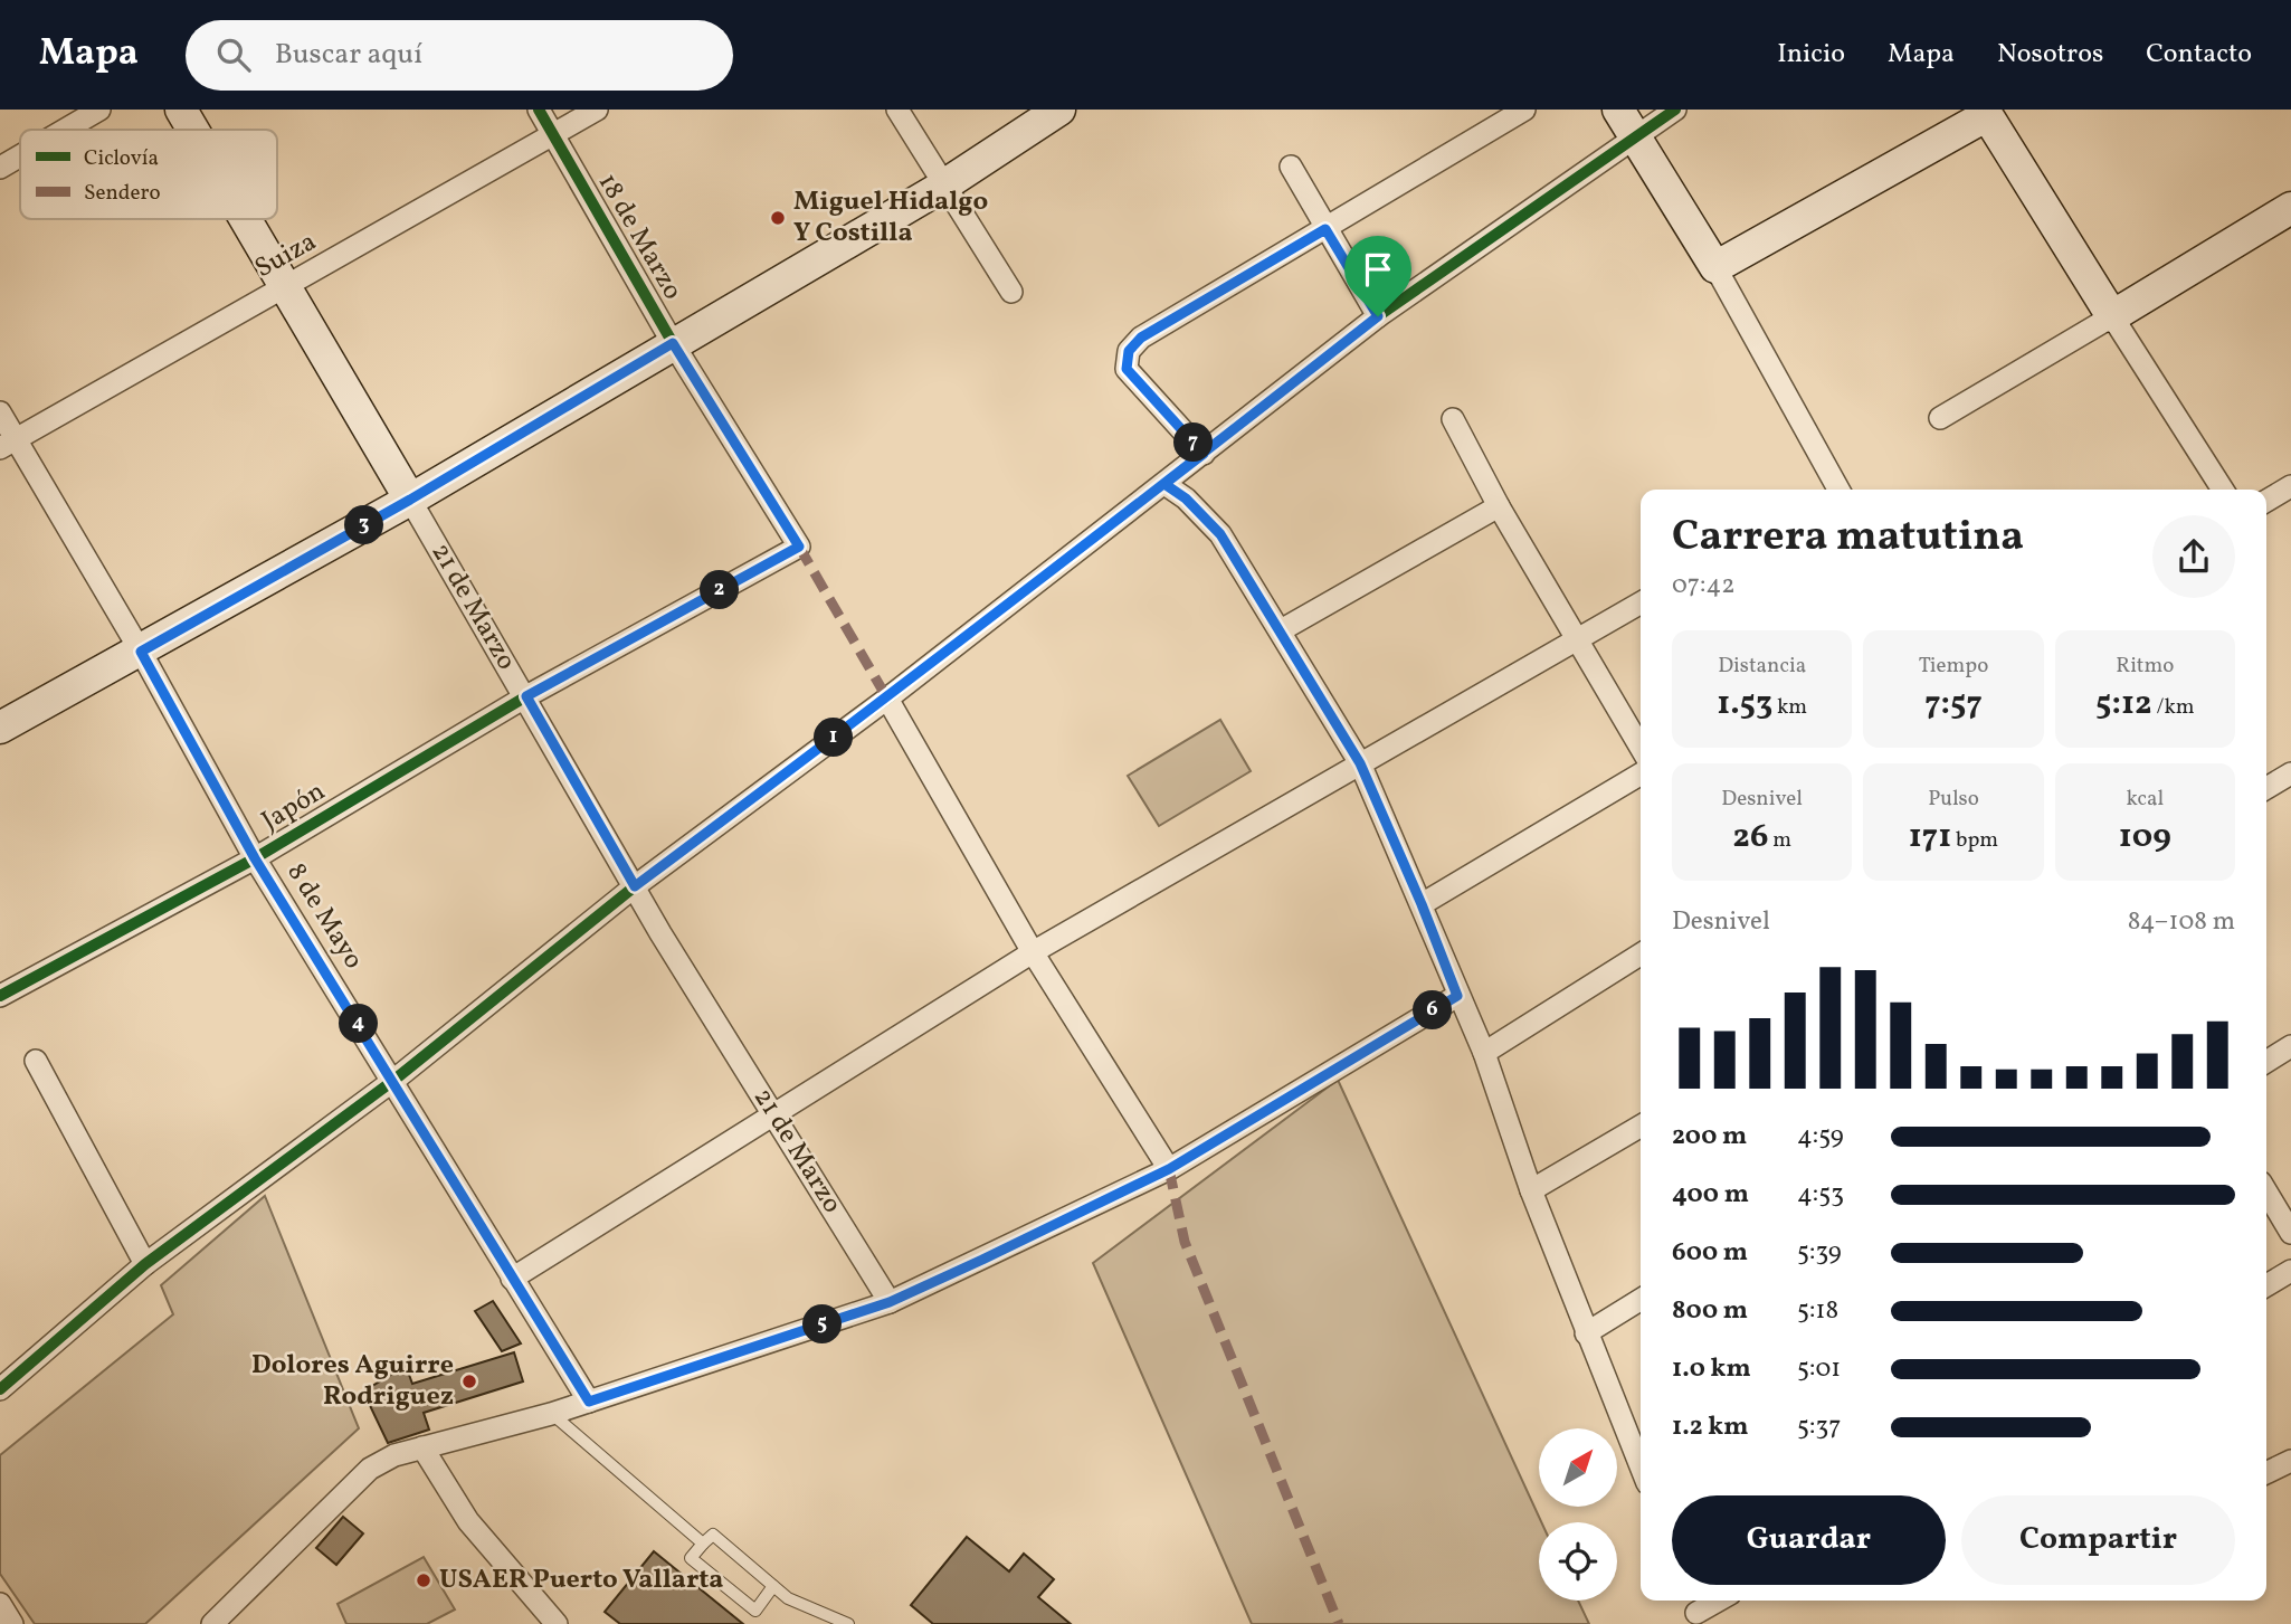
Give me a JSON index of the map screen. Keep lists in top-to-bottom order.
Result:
{
  "streets": {
    "street": [
      "18 de Marzo",
      "Suiza",
      "21 de Marzo",
      "Japón",
      "8 de Mayo"
    ]
  },
  "crossings": [
    ["18 de Marzo", "Suiza"],
    ["18 de Marzo", "Japón"],
    ["Suiza", "21 de Marzo"],
    ["Suiza", "8 de Mayo"],
    ["21 de Marzo", "Japón"],
    ["Japón", "8 de Mayo"]
  ],
  "places": ["Miguel Hidalgo Y Costilla", "Dolores Aguirre Rodriguez", "USAER Puerto Vallarta"],
  "legend": ["Ciclovía", "Sendero"],
  "north": "top right",
  "page": {
    "header": "Mapa",
    "search": "Buscar aquí",
    "nav": [
      "Inicio",
      "Mapa",
      "Nosotros",
      "Contacto"
    ],
    "pins": [
      "7",
      "3",
      "2",
      "1",
      "6",
      "4",
      "5"
    ],
    "heading": ["Carrera matutina", "07:42"],
    "stats": [
      ["Distancia", "1.53 km"],
      ["Tiempo", "7:57"],
      ["Ritmo", "5:12 /km"],
      ["Desnivel", "26 m"],
      ["Pulso", "171 bpm"],
      ["kcal", "109"]
    ],
    "chart": ["Desnivel", "84–108 m"],
    "list": [
      {
        "name": "200 m",
        "note": "4:59"
      },
      {
        "name": "400 m",
        "note": "4:53"
      },
      {
        "name": "600 m",
        "note": "5:39"
      },
      {
        "name": "800 m",
        "note": "5:18"
      },
      {
        "name": "1.0 km",
        "note": "5:01"
      },
      {
        "name": "1.2 km",
        "note": "5:37"
      }
    ],
    "buttons": ["Guardar", "Compartir"]
  }
}
